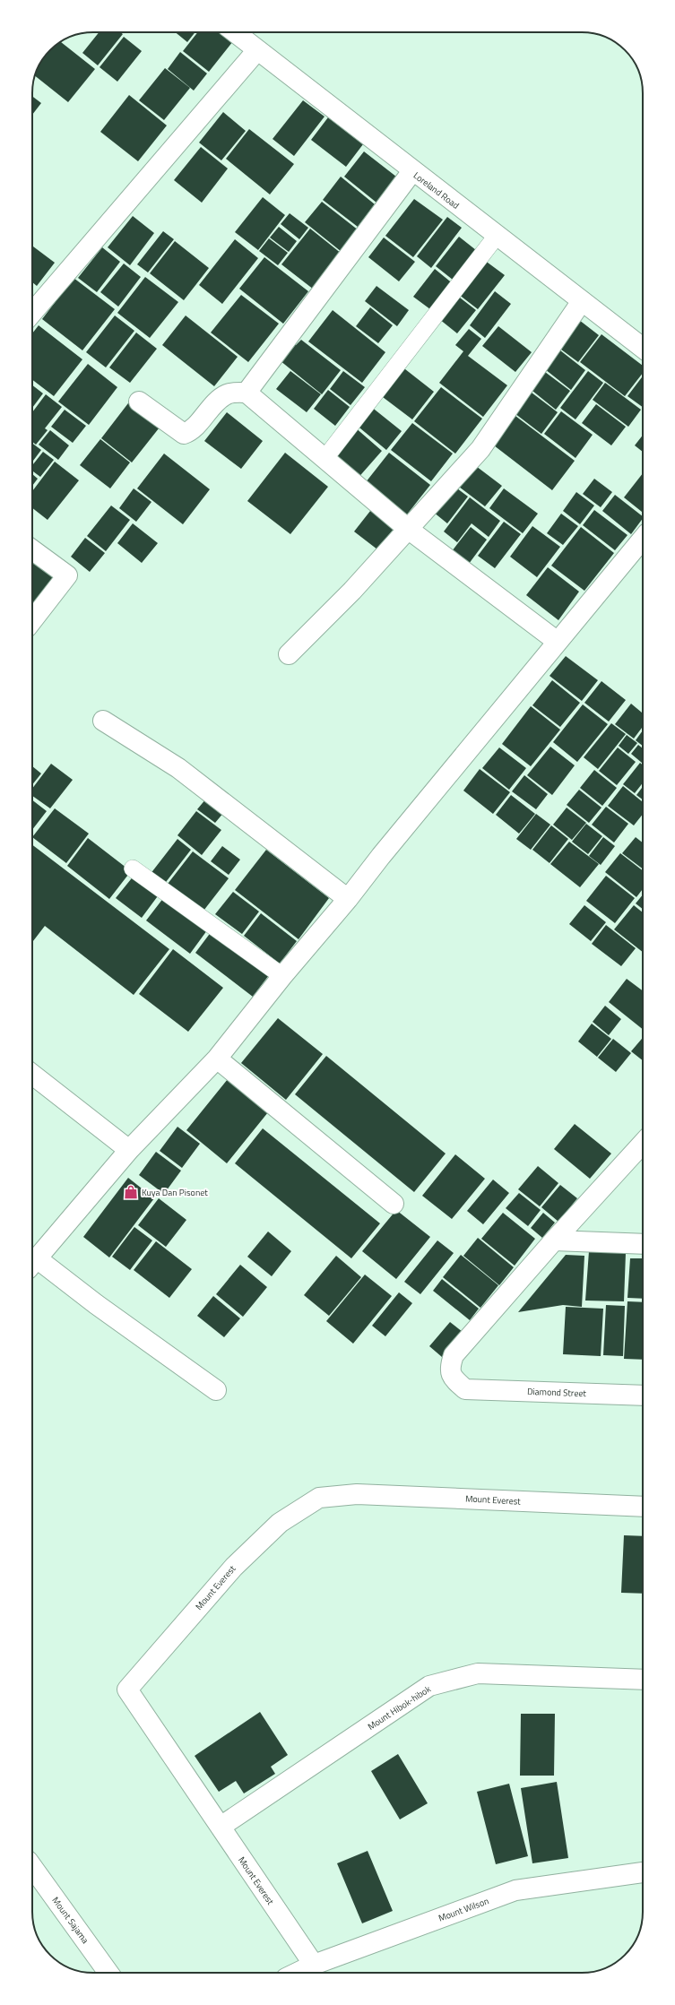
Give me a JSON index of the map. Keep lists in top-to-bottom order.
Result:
{
  "streets": {
    "street": [
      "Loreland Road",
      "Diamond Street",
      "Mount Everest",
      "Mount Hibok-hibok",
      "Mount Wilson",
      "Mount Sajama"
    ]
  },
  "crossings": [
    ["Mount Everest", "Mount Hibok-hibok"],
    ["Mount Everest", "Mount Wilson"]
  ],
  "places": {
    "shop": ["Kuya Dan Pisonet"]
  }
}
